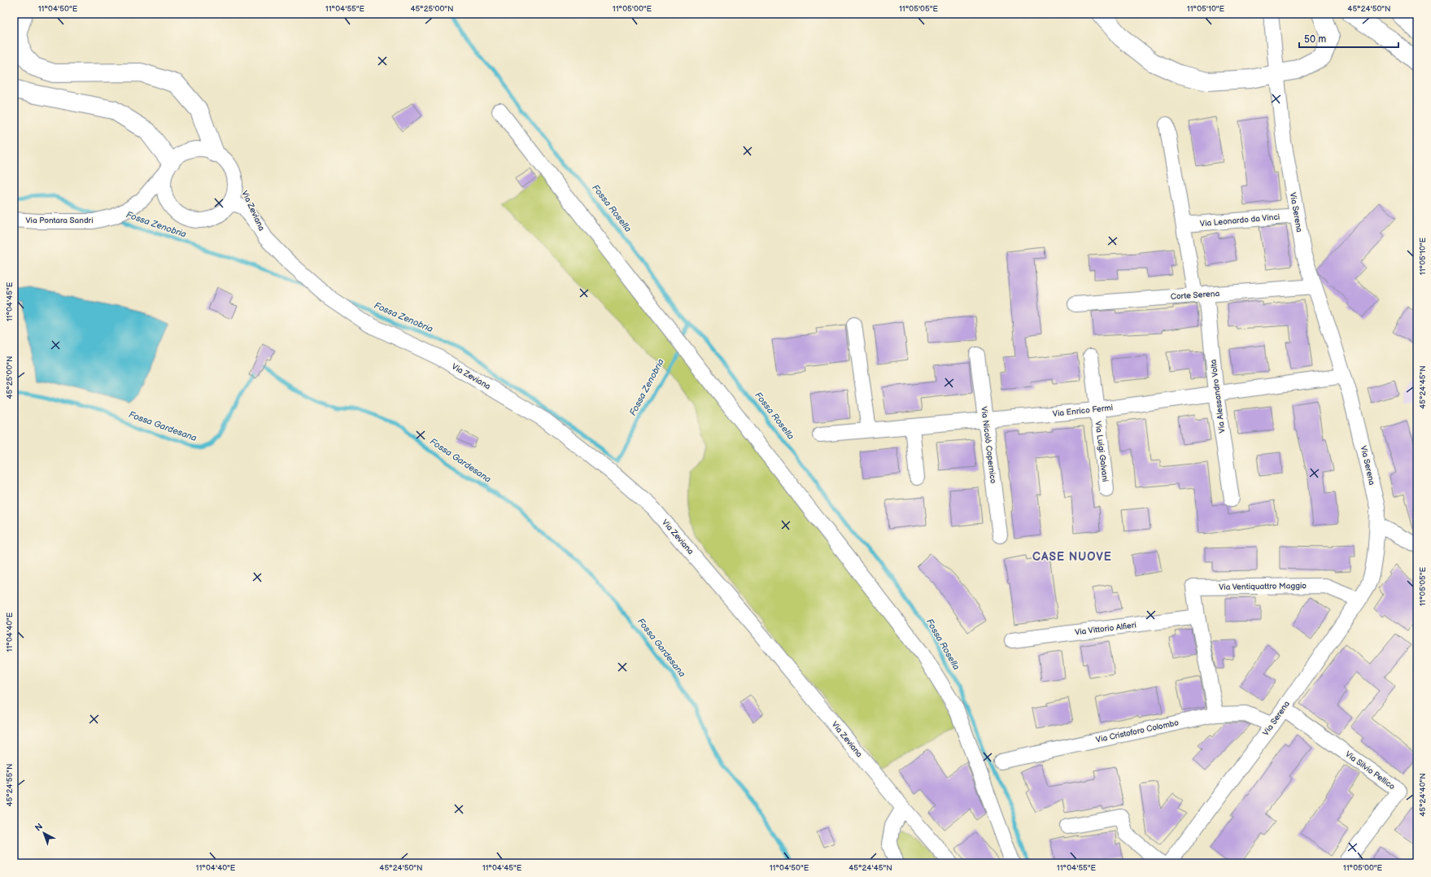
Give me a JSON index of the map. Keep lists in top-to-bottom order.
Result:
{
  "streets": {
    "street": [
      "Via Zeviana",
      "Via Serena",
      "Via Pontara Sandri",
      "Via Leonardo da Vinci",
      "Corte Serena",
      "Via Alessandro Volta",
      "Via Enrico Fermi",
      "Via Nicolò Copernico",
      "Via Luigi Galvani",
      "Via Ventiquattro Maggio",
      "Via Vittorio Alfieri",
      "Via Cristoforo Colombo",
      "Via Silvio Pellico"
    ]
  },
  "crossings": [
    ["Via Zeviana", "Via Pontara Sandri"],
    ["Via Serena", "Via Leonardo da Vinci"],
    ["Via Serena", "Corte Serena"],
    ["Via Serena", "Via Enrico Fermi"],
    ["Via Serena", "Via Ventiquattro Maggio"],
    ["Via Serena", "Via Cristoforo Colombo"],
    ["Via Serena", "Via Silvio Pellico"],
    ["Via Leonardo da Vinci", "Via Alessandro Volta"],
    ["Corte Serena", "Via Alessandro Volta"],
    ["Via Alessandro Volta", "Via Enrico Fermi"],
    ["Via Enrico Fermi", "Via Nicolò Copernico"],
    ["Via Enrico Fermi", "Via Luigi Galvani"],
    ["Via Ventiquattro Maggio", "Via Vittorio Alfieri"]
  ],
  "districts": ["CASE NUOVE"],
  "water": ["Fossa Rosella", "Fossa Zenobria", "Fossa Gardesana"],
  "scale_bar": "50 m",
  "north": "top left",
  "coordinates": [
    "11°04'50\"E",
    "11°04'55\"E",
    "45°25'00\"N",
    "11°05'00\"E",
    "11°05'05\"E",
    "11°05'10\"E",
    "45°24'50\"N",
    "11°04'45\"E",
    "45°24'45\"N",
    "11°04'40\"E",
    "45°24'55\"N",
    "45°24'40\"N"
  ]
}
